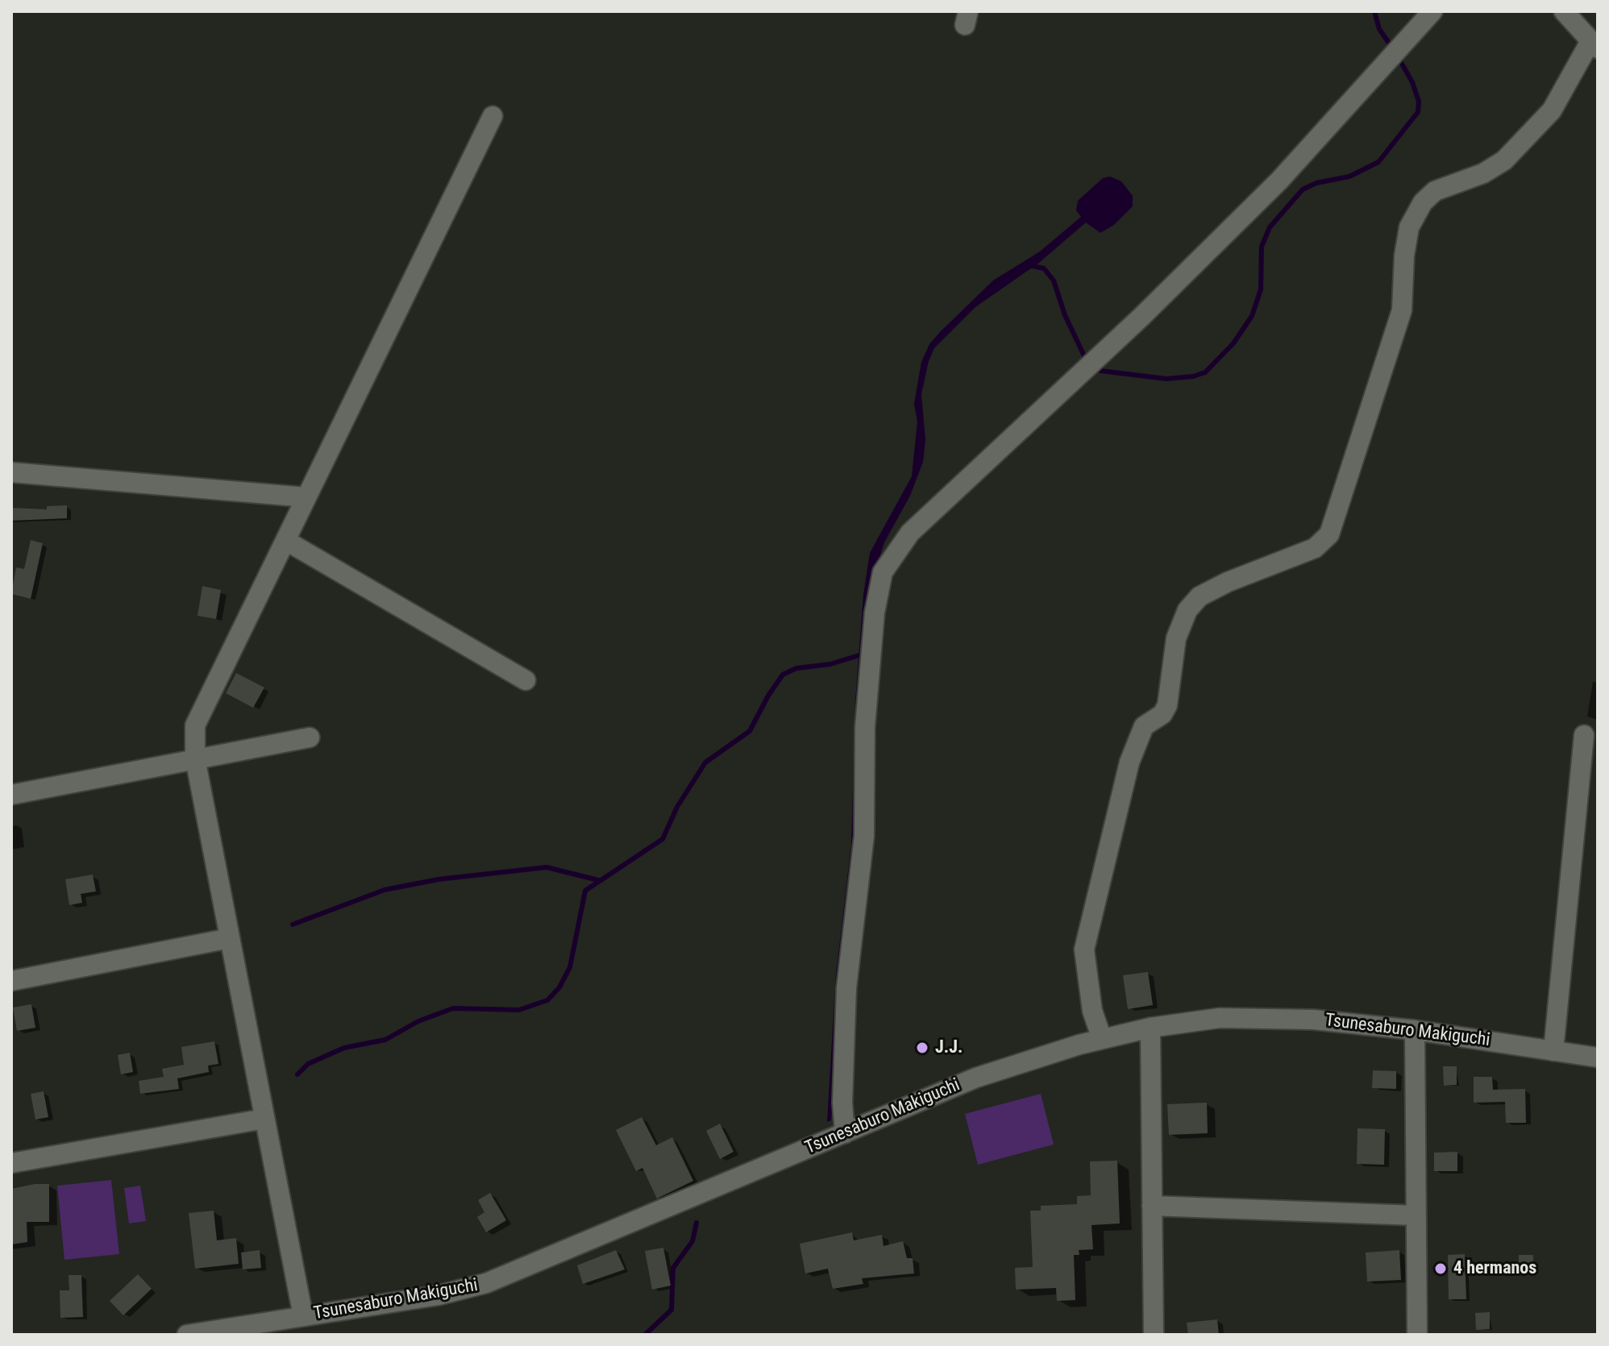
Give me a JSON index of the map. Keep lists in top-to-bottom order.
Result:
{
  "streets": {
    "street": ["Tsunesaburo Makiguchi"]
  },
  "places": ["J.J.", "4 hermanos"]
}
